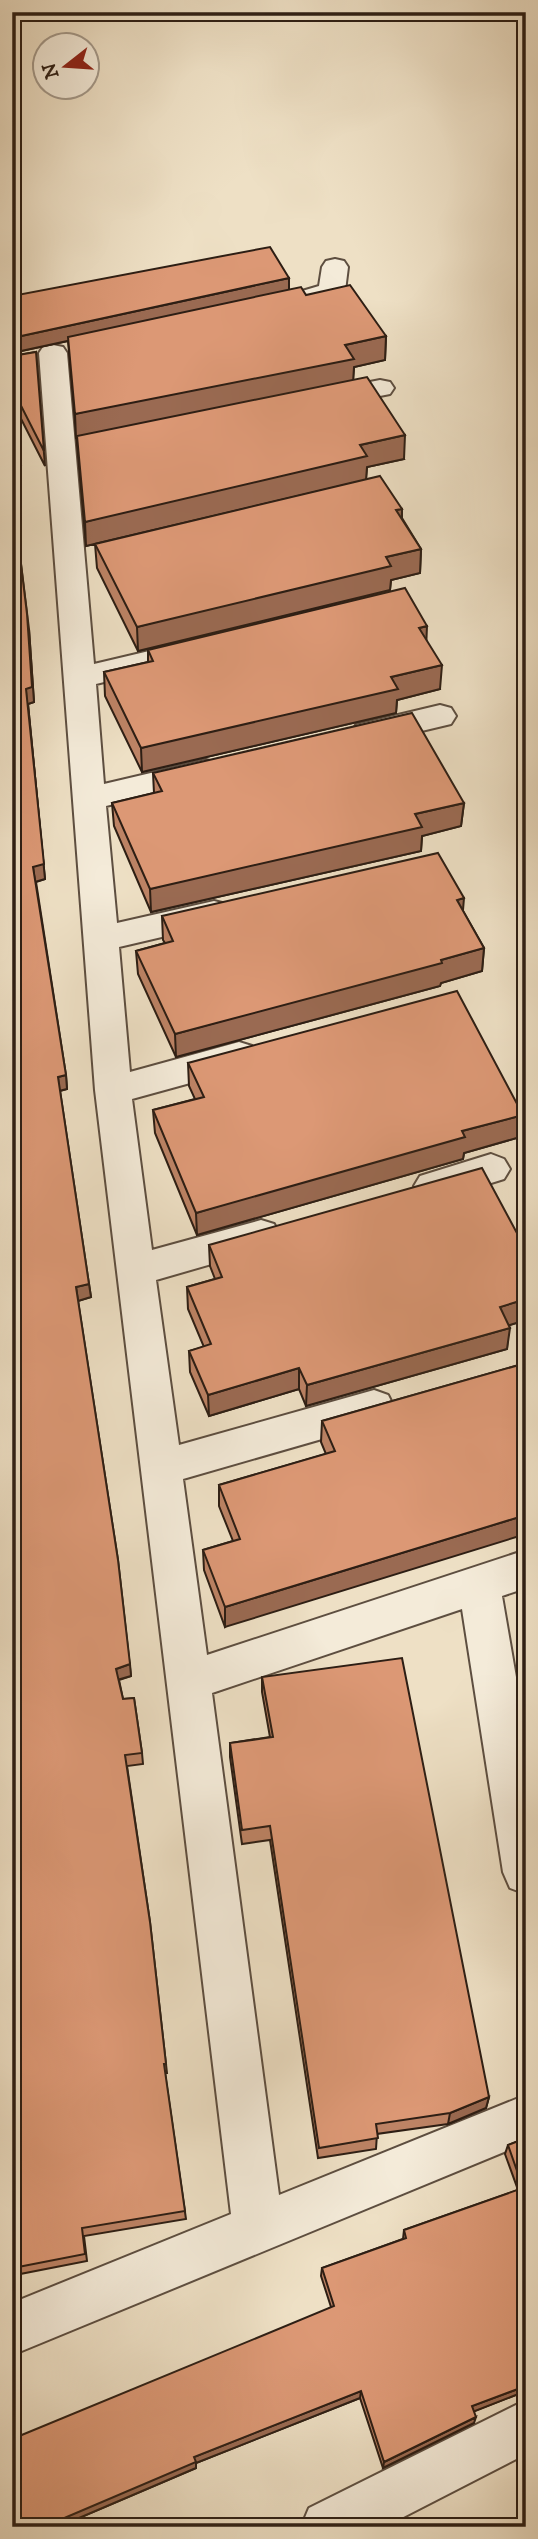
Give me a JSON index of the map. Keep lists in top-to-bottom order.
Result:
{
  "north": "left"
}
